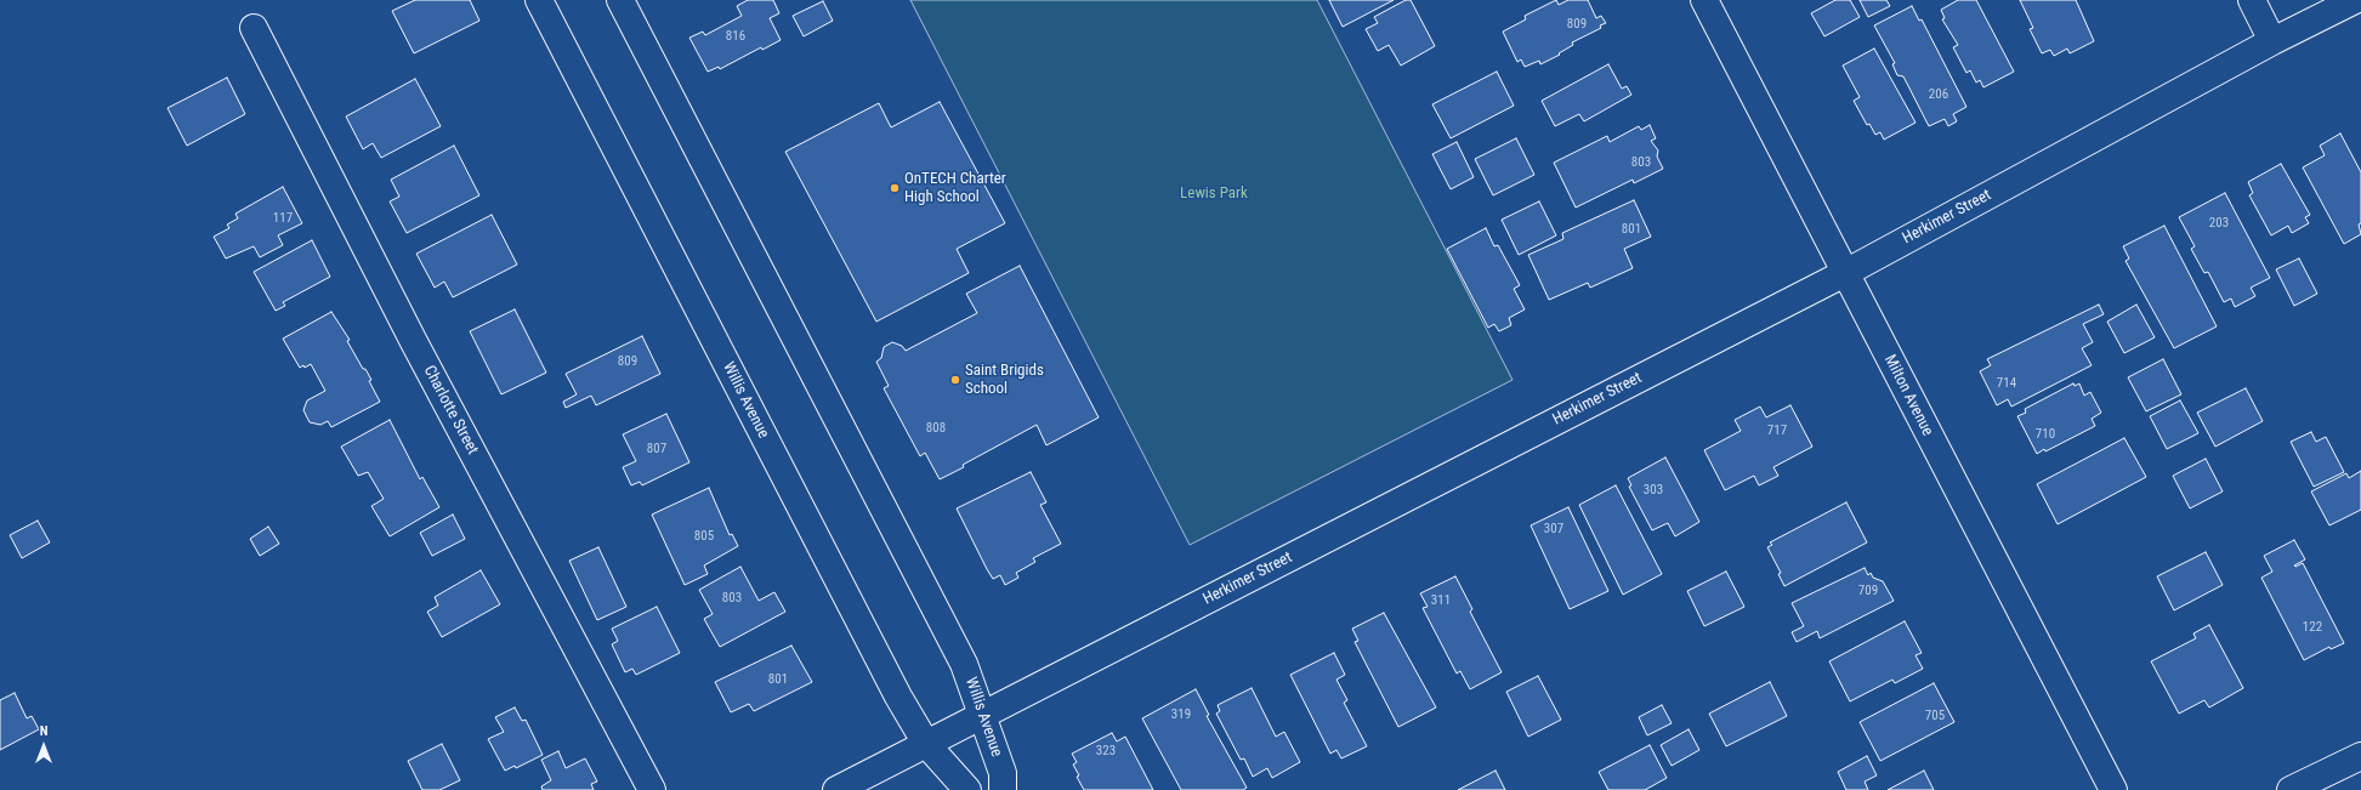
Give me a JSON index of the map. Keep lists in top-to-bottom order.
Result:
{
  "streets": {
    "street": [
      "Herkimer Street",
      "Milton Avenue",
      "Willis Avenue",
      "Charlotte Street"
    ]
  },
  "crossings": [
    ["Herkimer Street", "Milton Avenue"],
    ["Herkimer Street", "Willis Avenue"]
  ],
  "parks": ["Lewis Park"],
  "places": ["OnTECH Charter High School", "Saint Brigids School"],
  "house_numbers": [
    "809",
    "816",
    "206",
    "803",
    "117",
    "203",
    "801",
    "809",
    "714",
    "808",
    "717",
    "710",
    "807",
    "303",
    "307",
    "805",
    "709",
    "803",
    "311",
    "122",
    "801",
    "319",
    "705",
    "323"
  ],
  "north": "top"
}
